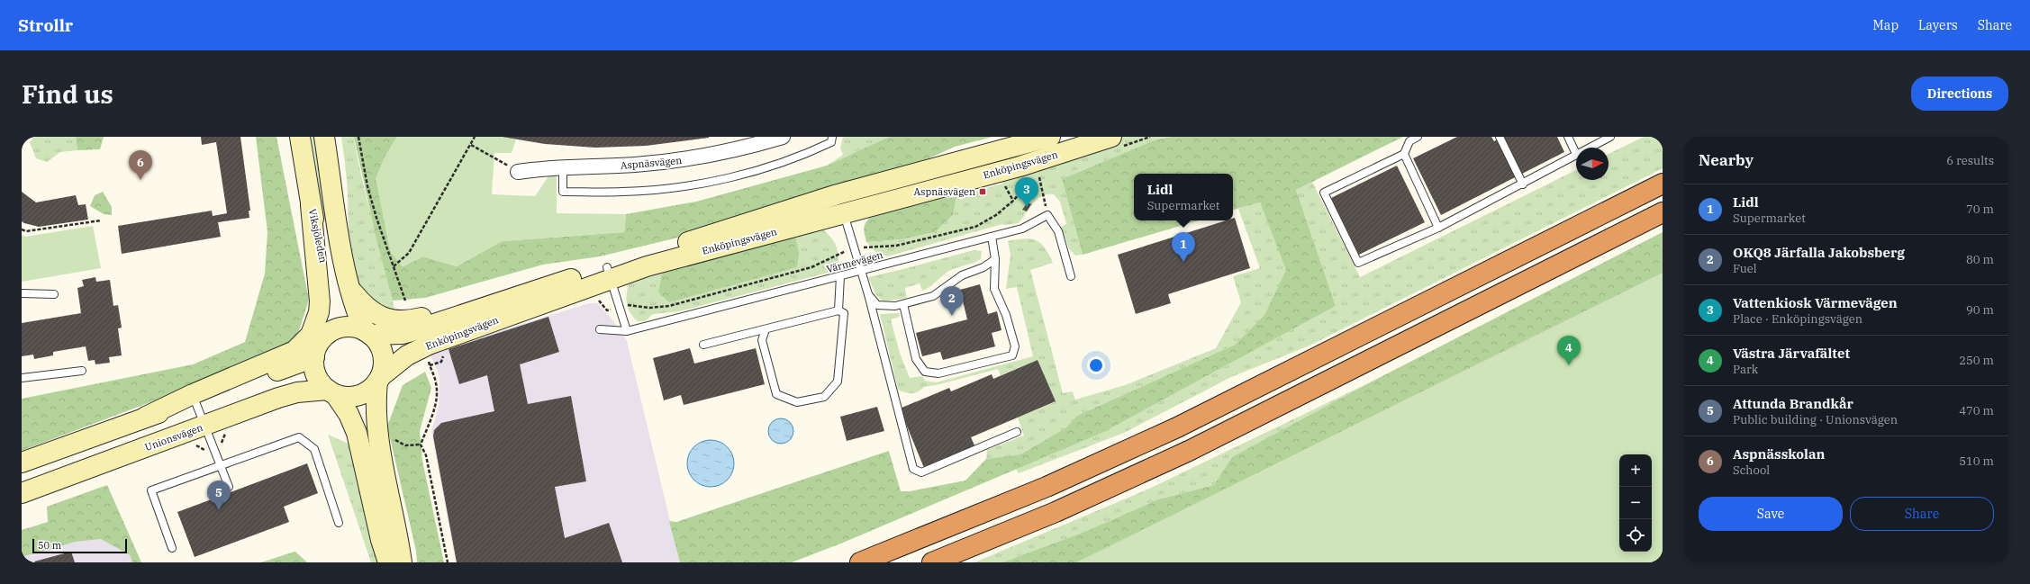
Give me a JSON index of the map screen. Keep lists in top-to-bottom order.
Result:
{
  "streets": {
    "street": [
      "Aspnäsvägen",
      "Enköpingsvägen",
      "Viksjöleden",
      "Unionsvägen"
    ],
    "lane": ["Värmevägen"]
  },
  "crossings": [
    ["Enköpingsvägen", "Viksjöleden"],
    ["Enköpingsvägen", "Unionsvägen"],
    ["Viksjöleden", "Unionsvägen"]
  ],
  "places": {
    "transit": ["Aspnäsvägen"]
  },
  "scale_bar": "50 m",
  "north": "right",
  "page": {
    "header": "Strollr",
    "nav": ["Map", "Layers", "Share"],
    "buttons": [
      "Directions",
      ["Save", "Share"]
    ],
    "title": "Find us",
    "heading": ["Nearby", "6 results"],
    "pins": [
      "6",
      "3",
      "1",
      "2",
      "4",
      "5"
    ],
    "popup": ["Lidl", "Supermarket"],
    "list": [
      {
        "mark": "1",
        "name": "Lidl",
        "note": "Supermarket",
        "value": "70 m"
      },
      {
        "mark": "2",
        "name": "OKQ8 Järfalla Jakobsberg",
        "note": "Fuel",
        "value": "80 m"
      },
      {
        "mark": "3",
        "name": "Vattenkiosk Värmevägen",
        "note": "Place · Enköpingsvägen",
        "value": "90 m"
      },
      {
        "mark": "4",
        "name": "Västra Järvafältet",
        "note": "Park",
        "value": "250 m"
      },
      {
        "mark": "5",
        "name": "Attunda Brandkår",
        "note": "Public building · Unionsvägen",
        "value": "470 m"
      },
      {
        "mark": "6",
        "name": "Aspnässkolan",
        "note": "School",
        "value": "510 m"
      }
    ],
    "map_buttons": ["+", "−"],
    "scale": "50 m"
  }
}
